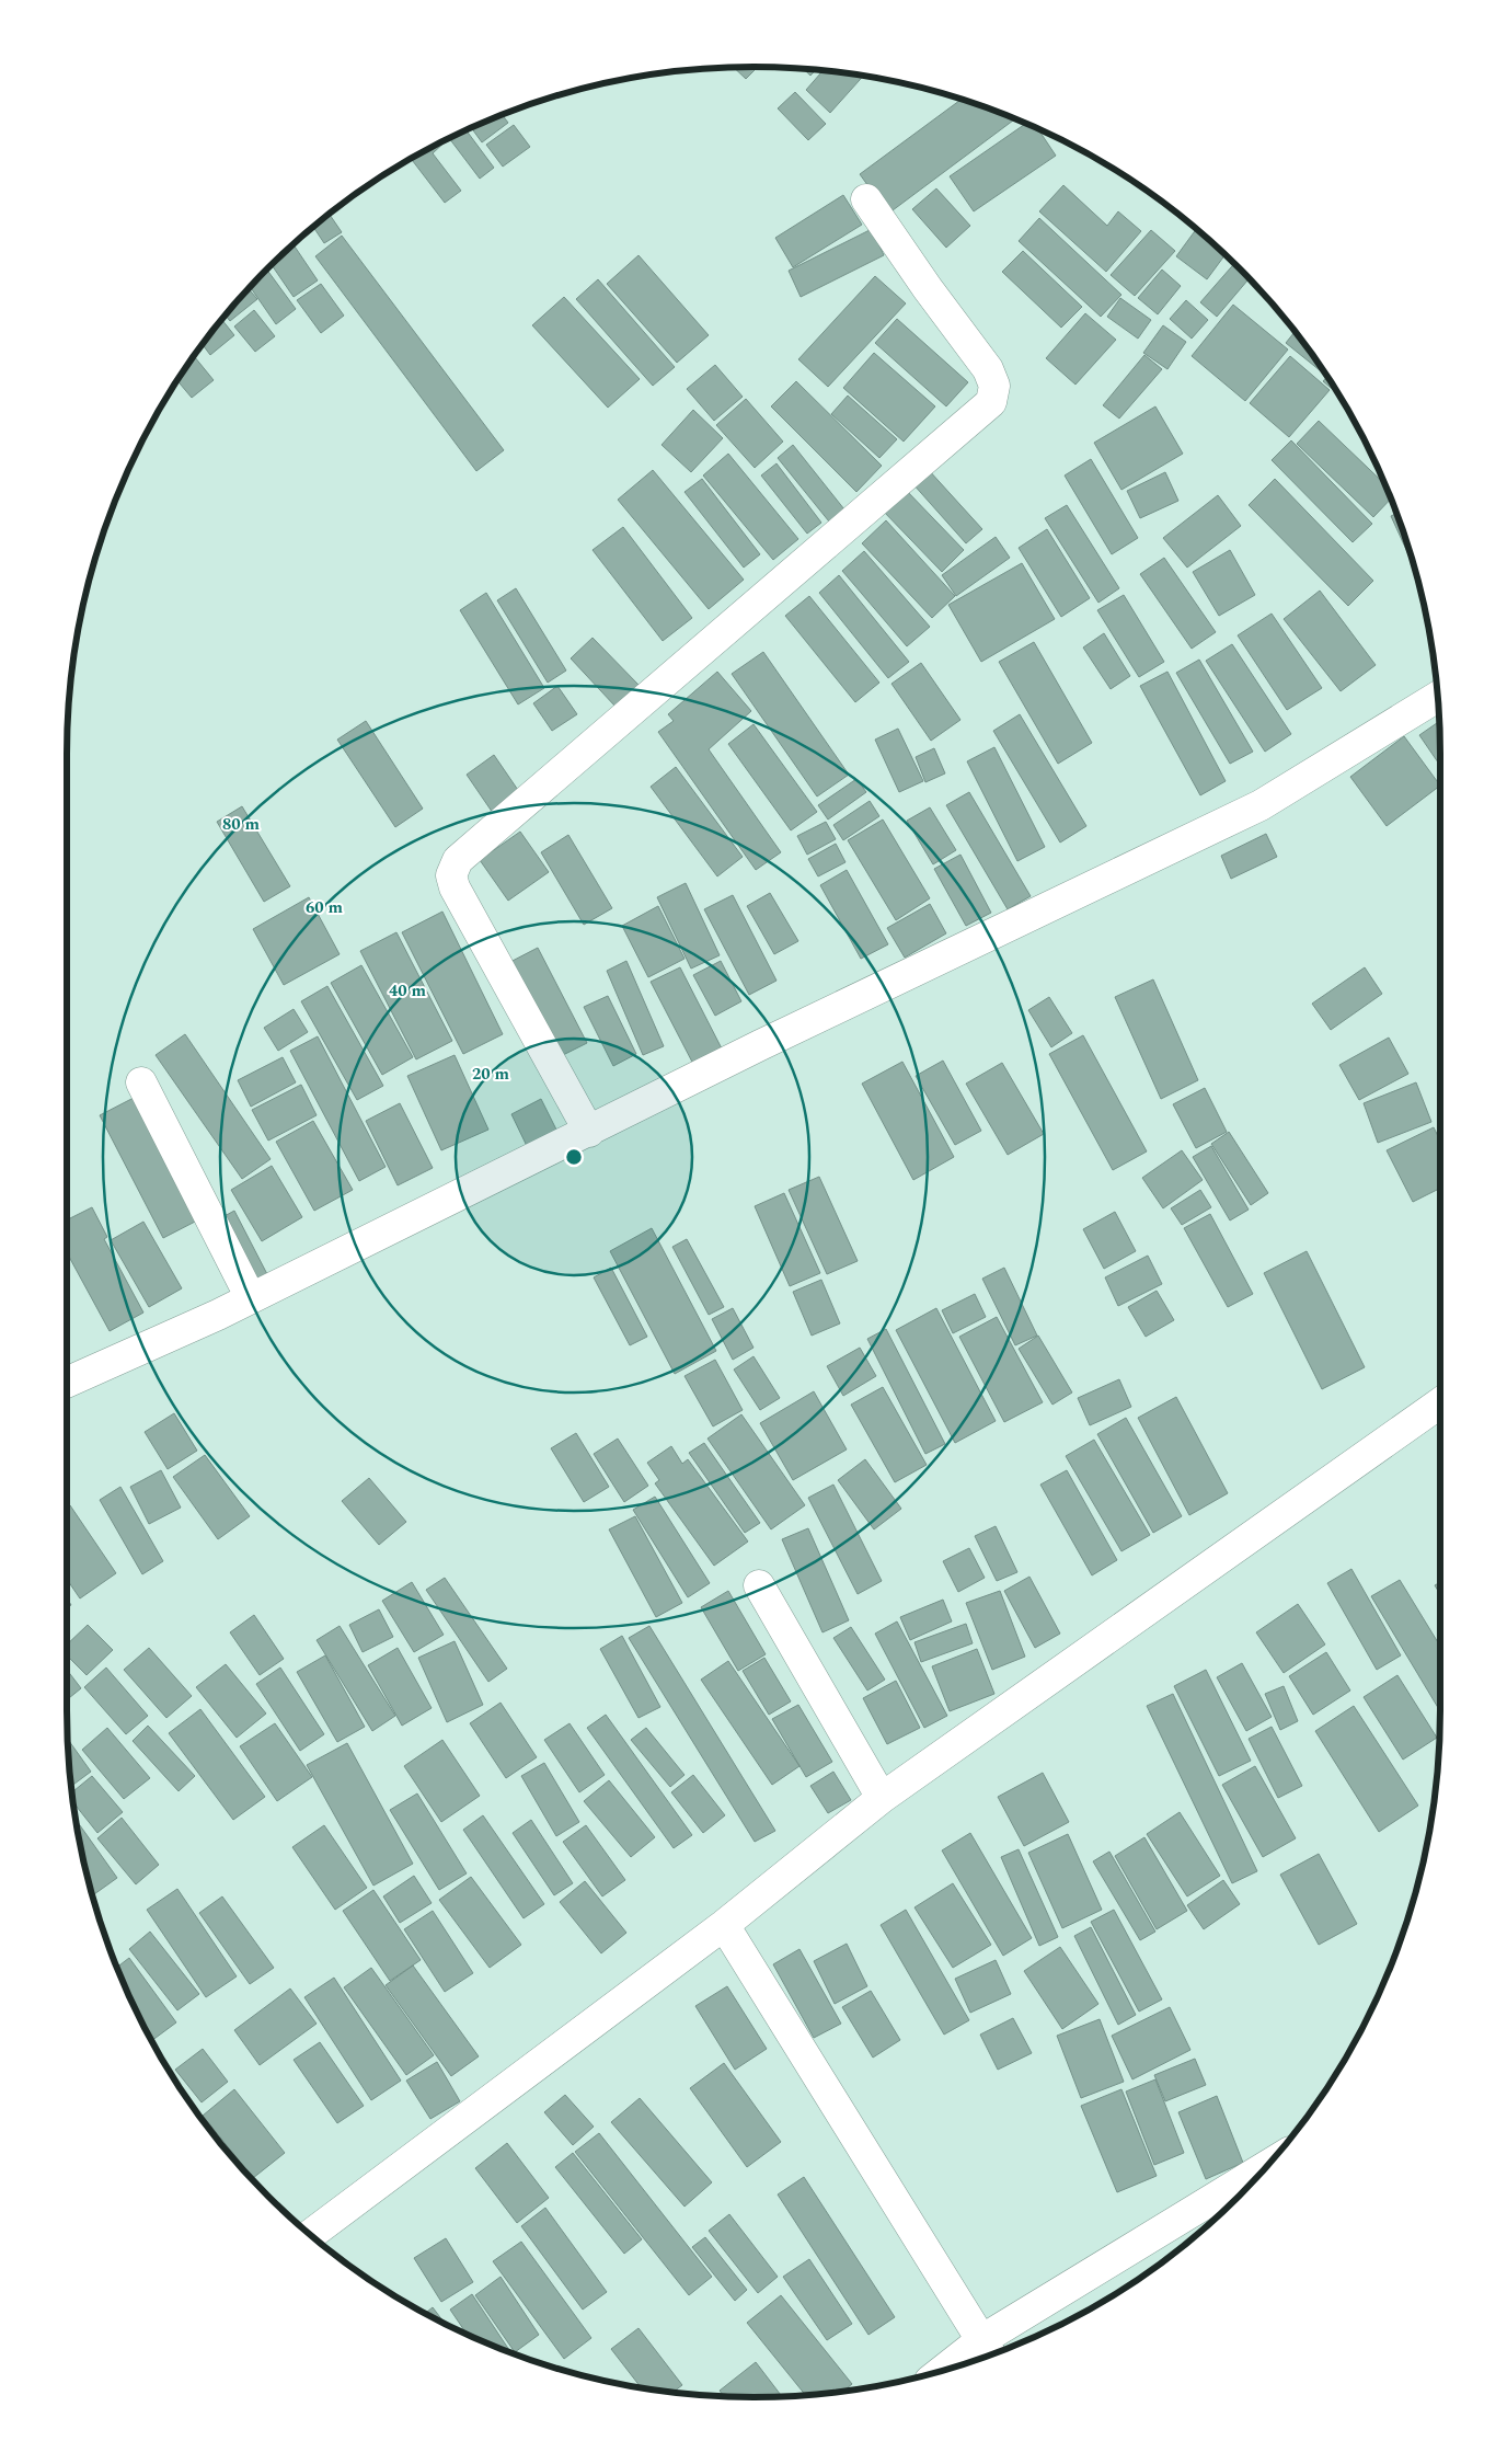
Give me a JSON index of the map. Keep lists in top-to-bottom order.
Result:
{
  "rings": [
    "80 m",
    "60 m",
    "40 m",
    "20 m"
  ]
}
